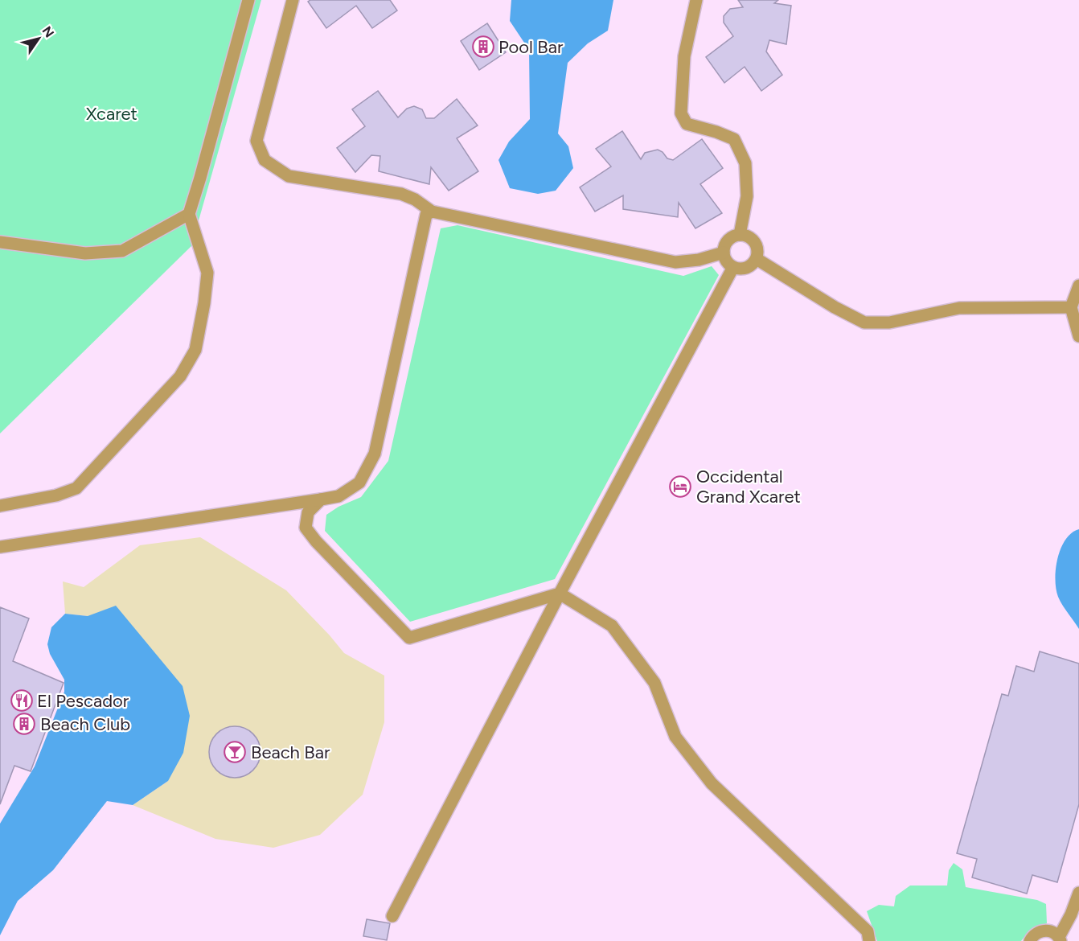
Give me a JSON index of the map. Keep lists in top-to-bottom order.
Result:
{
  "parks": ["Xcaret"],
  "places": {
    "building": ["Pool Bar", "Beach Club"],
    "hotel": ["Occidental Grand Xcaret"],
    "restaurant": ["El Pescador"],
    "bar": ["Beach Bar"]
  },
  "north": "top right"
}
